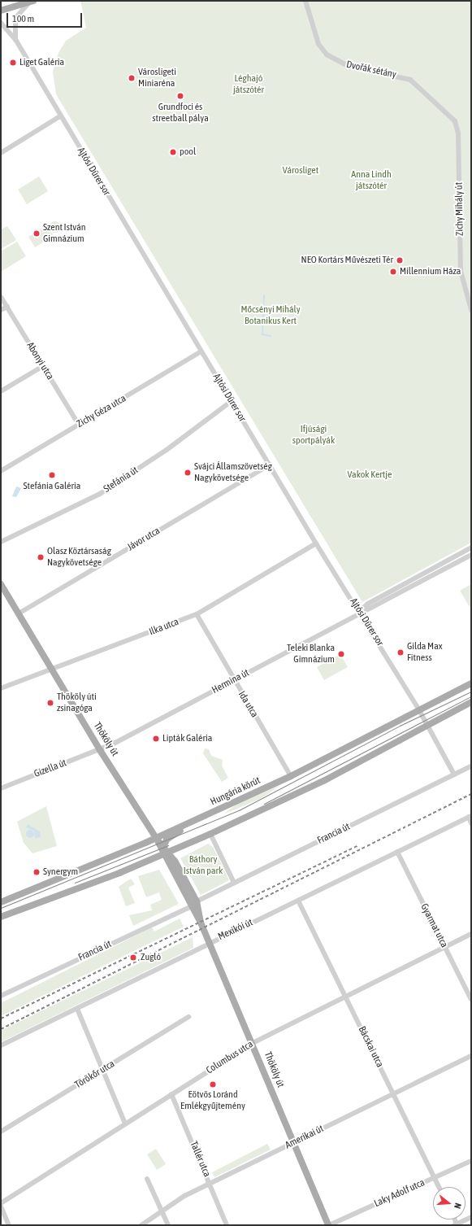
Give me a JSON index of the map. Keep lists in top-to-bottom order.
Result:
{
  "streets": {
    "main road": ["Thököly út", "Hungária körút"],
    "street": [
      "Dvořák sétány",
      "Ajtósi Dürer sor",
      "Zichy Mihály út",
      "Abonyi utca",
      "Zichy Géza utca",
      "Stefánia út",
      "Jávor utca",
      "Ilka utca",
      "Hermina út",
      "Ida utca",
      "Gizella út",
      "Francia út",
      "Gyarmat utca",
      "Mexikói út",
      "Bácskai utca",
      "Columbus utca",
      "Törökőr utca",
      "Amerikai út",
      "Tallér utca",
      "Laky Adolf utca"
    ]
  },
  "crossings": [
    ["Dvořák sétány", "Zichy Mihály út"],
    ["Ajtósi Dürer sor", "Zichy Géza utca"],
    ["Ajtósi Dürer sor", "Stefánia út"],
    ["Ajtósi Dürer sor", "Jávor utca"],
    ["Ajtósi Dürer sor", "Ilka utca"],
    ["Ajtósi Dürer sor", "Hermina út"],
    ["Ajtósi Dürer sor", "Hungária körút"],
    ["Ajtósi Dürer sor", "Francia út"],
    ["Abonyi utca", "Zichy Géza utca"],
    ["Jávor utca", "Thököly út"],
    ["Ilka utca", "Ida utca"],
    ["Ilka utca", "Thököly út"],
    ["Hermina út", "Ida utca"],
    ["Hermina út", "Thököly út"],
    ["Hermina út", "Gizella út"],
    ["Ida utca", "Hungária körút"],
    ["Thököly út", "Gizella út"],
    ["Thököly út", "Hungária körút"],
    ["Thököly út", "Francia út"],
    ["Thököly út", "Mexikói út"],
    ["Thököly út", "Columbus utca"],
    ["Thököly út", "Amerikai út"],
    ["Thököly út", "Laky Adolf utca"],
    ["Gyarmat utca", "Mexikói út"],
    ["Gyarmat utca", "Columbus utca"],
    ["Mexikói út", "Bácskai utca"],
    ["Bácskai utca", "Columbus utca"],
    ["Bácskai utca", "Amerikai út"],
    ["Bácskai utca", "Laky Adolf utca"],
    ["Columbus utca", "Tallér utca"],
    ["Amerikai út", "Tallér utca"]
  ],
  "parks": [
    "Léghajó játszótér",
    "Városliget",
    "Anna Lindh játszótér",
    "Mőcsényi Mihály Botanikus Kert",
    "Ifjúsági sportpályák",
    "Vakok Kertje",
    "Báthory István park"
  ],
  "places": [
    "Liget Galéria",
    "Városligeti Miniaréna",
    "Grundfoci és streetball pálya",
    "pool",
    "Szent István Gimnázium",
    "NEO Kortárs Művészeti Tér",
    "Millennium Háza",
    "Svájci Államszövetség Nagykövetsége",
    "Stefánia Galéria",
    "Olasz Köztársaság Nagykövetsége",
    "Gilda Max Fitness",
    "Teleki Blanka Gimnázium",
    "Thököly úti zsinagóga",
    "Lipták Galéria",
    "Synergym",
    "Zugló",
    "Eötvös Loránd Emlékgyűjtemény"
  ],
  "scale_bar": "100 m",
  "north": "right"
}
